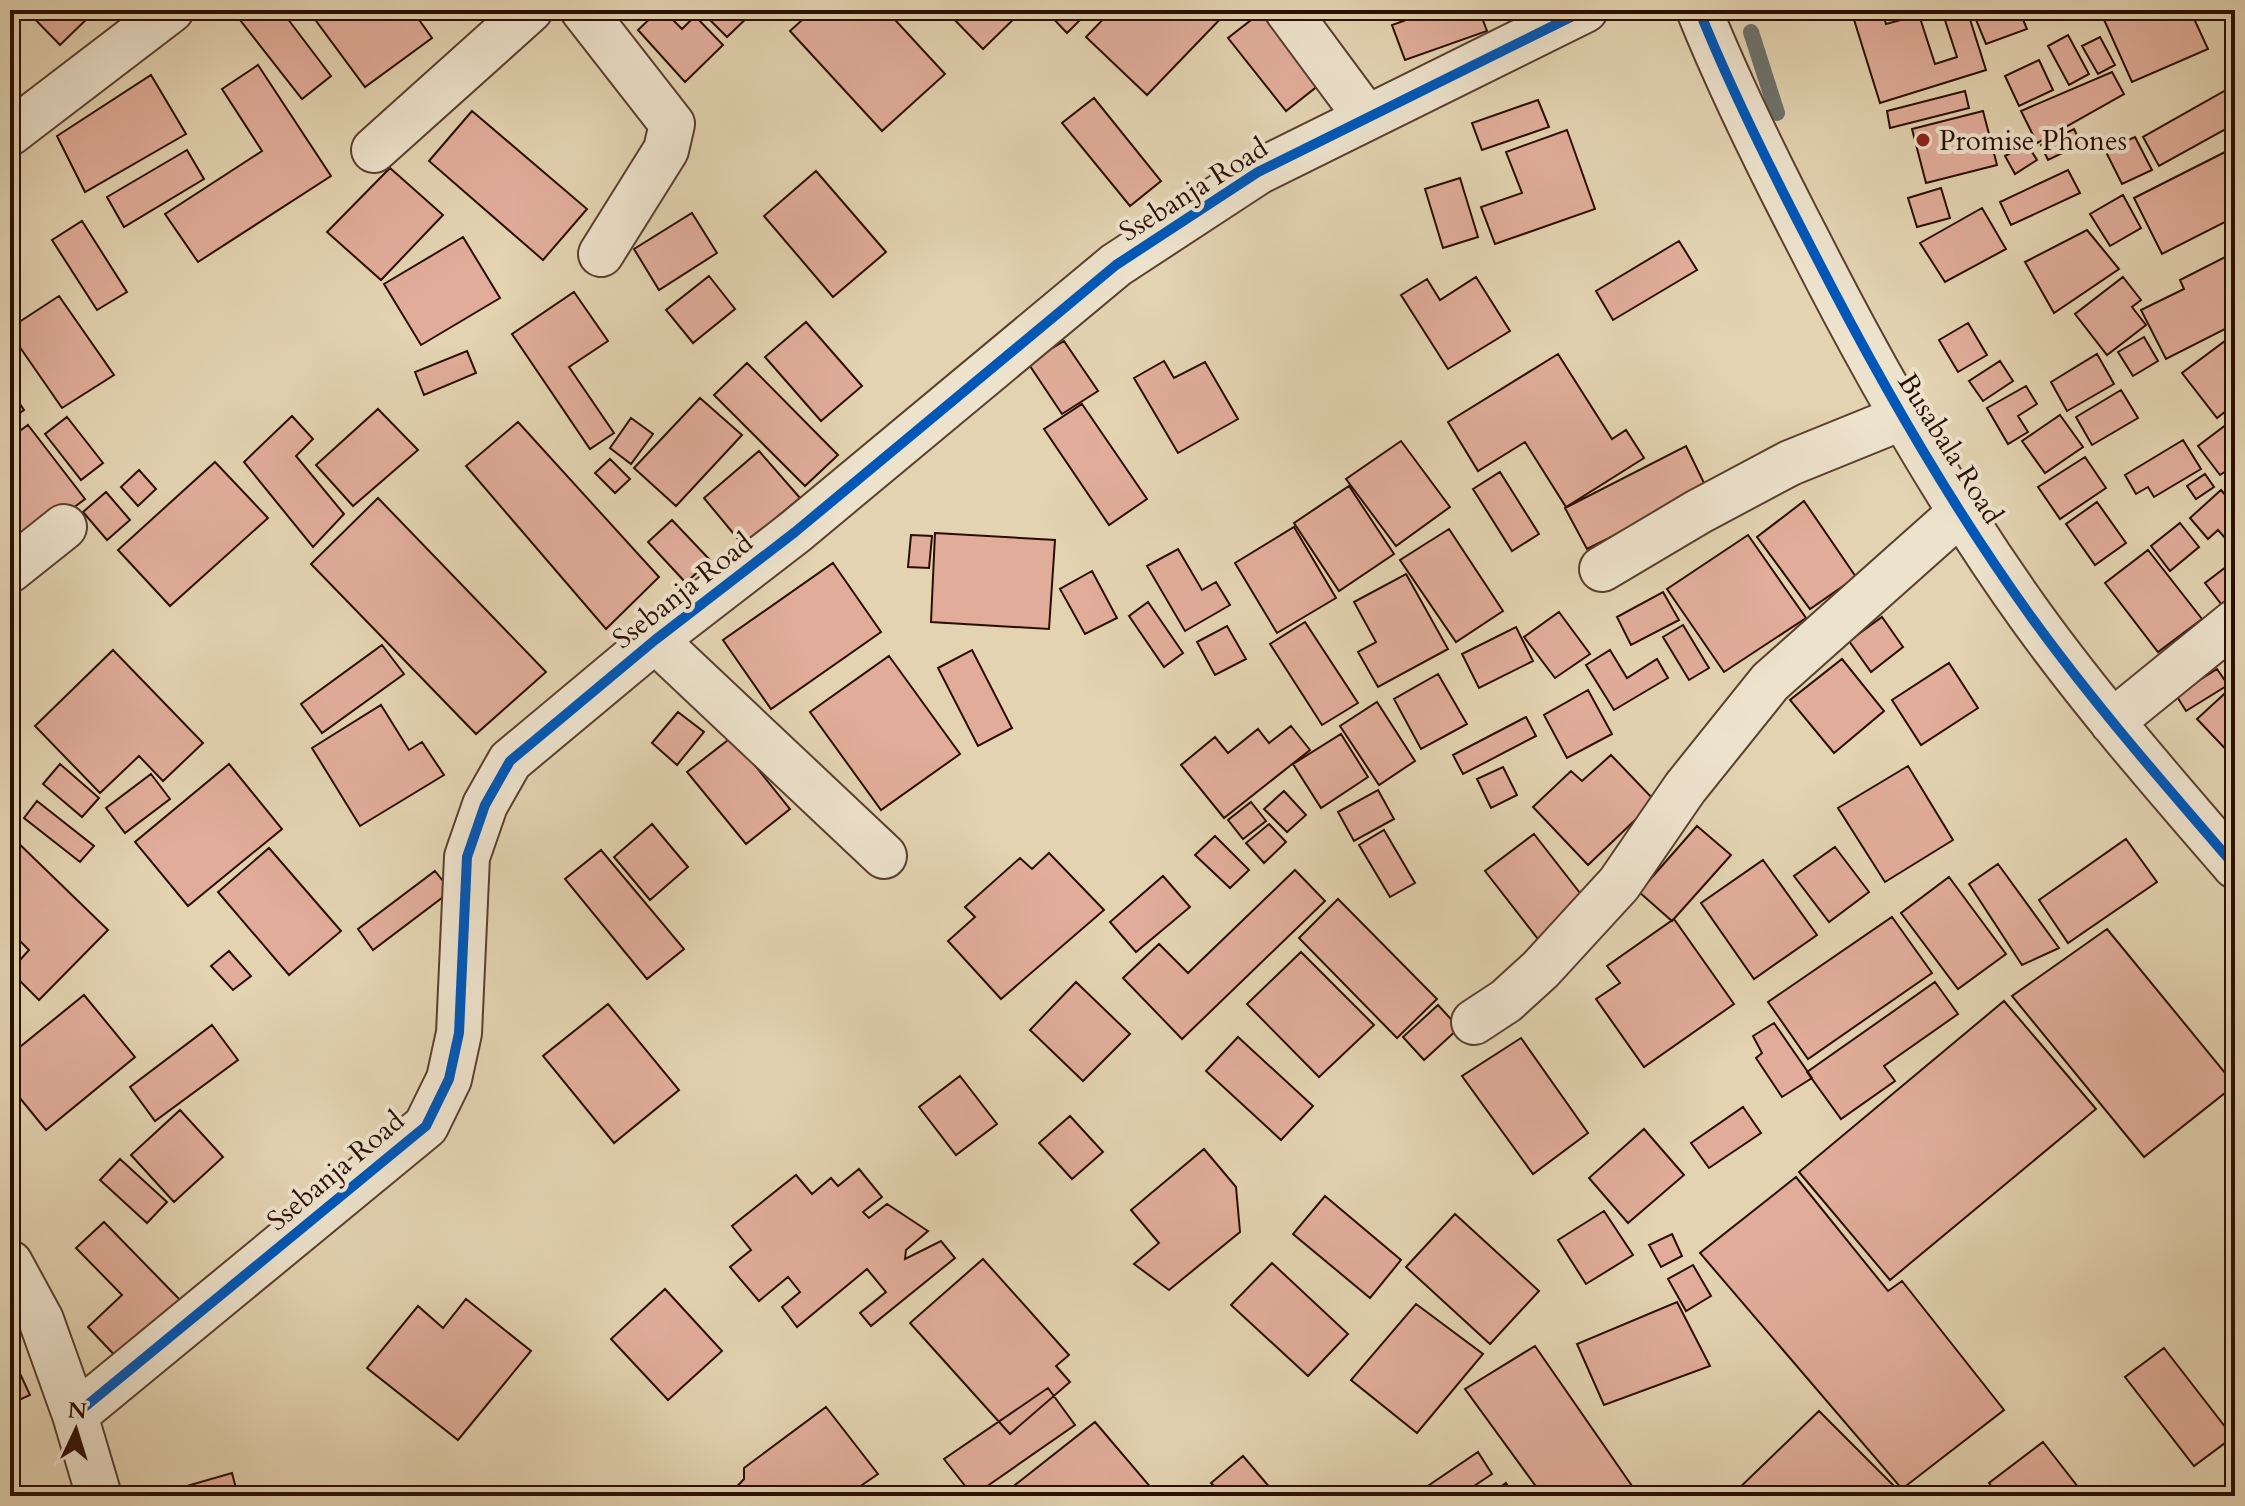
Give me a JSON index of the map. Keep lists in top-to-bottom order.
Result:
{
  "streets": {
    "street": ["Ssebanja Road", "Busabala Road"]
  },
  "places": ["Promise Phones"],
  "north": "top"
}
